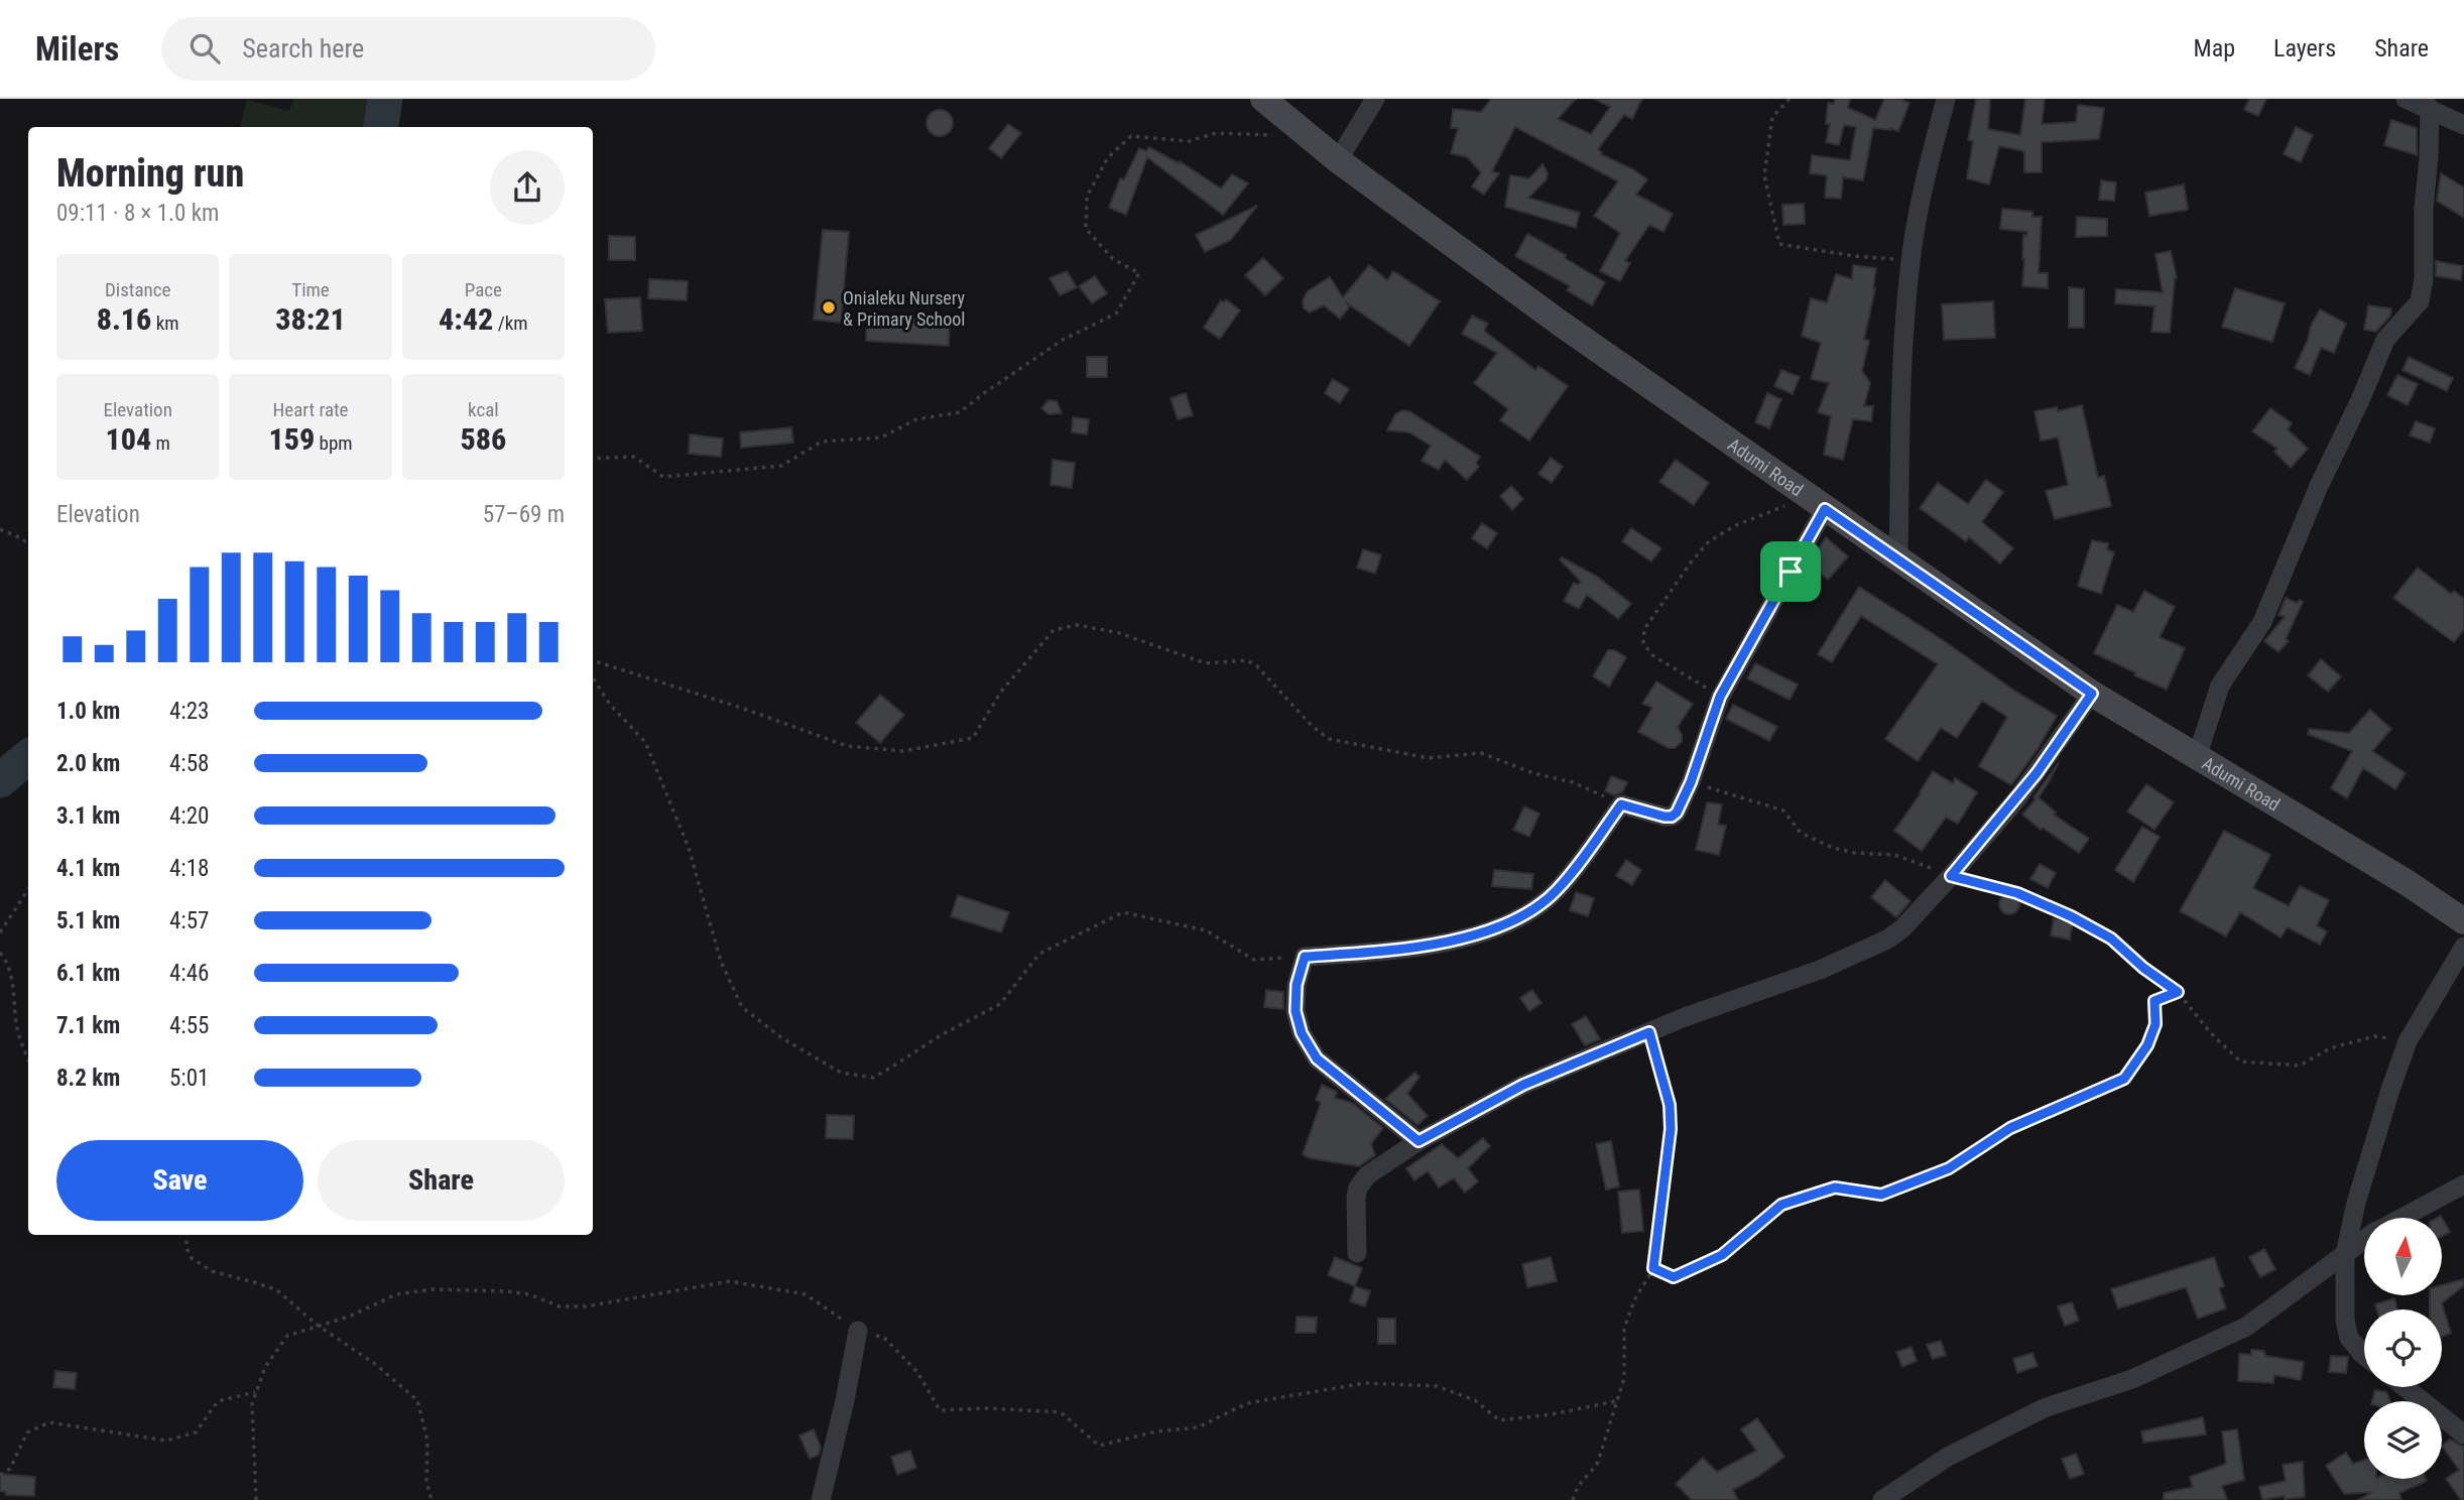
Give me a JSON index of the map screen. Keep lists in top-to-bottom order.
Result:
{
  "streets": {
    "main road": ["Adumi Road"]
  },
  "places": ["Onialeku Nursery & Primary School"],
  "north": "top",
  "page": {
    "header": "Milers",
    "search": "Search here",
    "nav": ["Map", "Layers", "Share"],
    "heading": ["Morning run", "09:11 · 8 × 1.0 km"],
    "stats": [
      ["Distance", "8.16 km"],
      ["Time", "38:21"],
      ["Pace", "4:42 /km"],
      ["Elevation", "104 m"],
      ["Heart rate", "159 bpm"],
      ["kcal", "586"]
    ],
    "chart": ["Elevation", "57–69 m"],
    "list": [
      {
        "name": "1.0 km",
        "note": "4:23"
      },
      {
        "name": "2.0 km",
        "note": "4:58"
      },
      {
        "name": "3.1 km",
        "note": "4:20"
      },
      {
        "name": "4.1 km",
        "note": "4:18"
      },
      {
        "name": "5.1 km",
        "note": "4:57"
      },
      {
        "name": "6.1 km",
        "note": "4:46"
      },
      {
        "name": "7.1 km",
        "note": "4:55"
      },
      {
        "name": "8.2 km",
        "note": "5:01"
      }
    ],
    "buttons": ["Save", "Share"]
  }
}
